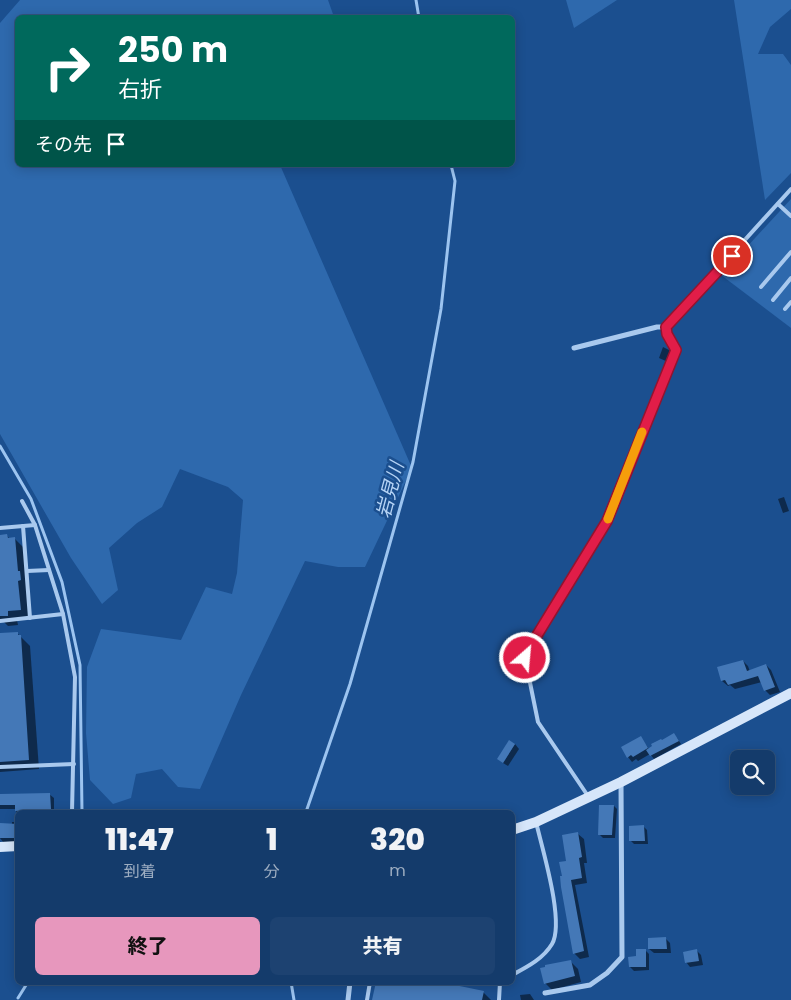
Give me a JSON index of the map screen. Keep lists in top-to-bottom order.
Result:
{
  "water": ["岩見川"],
  "page": {
    "turn": ["250 m", "右折"],
    "then": "その先",
    "eta": [
      "11:47",
      "到着",
      "1",
      "分",
      "320",
      "m"
    ],
    "buttons": ["終了", "共有"]
  }
}
